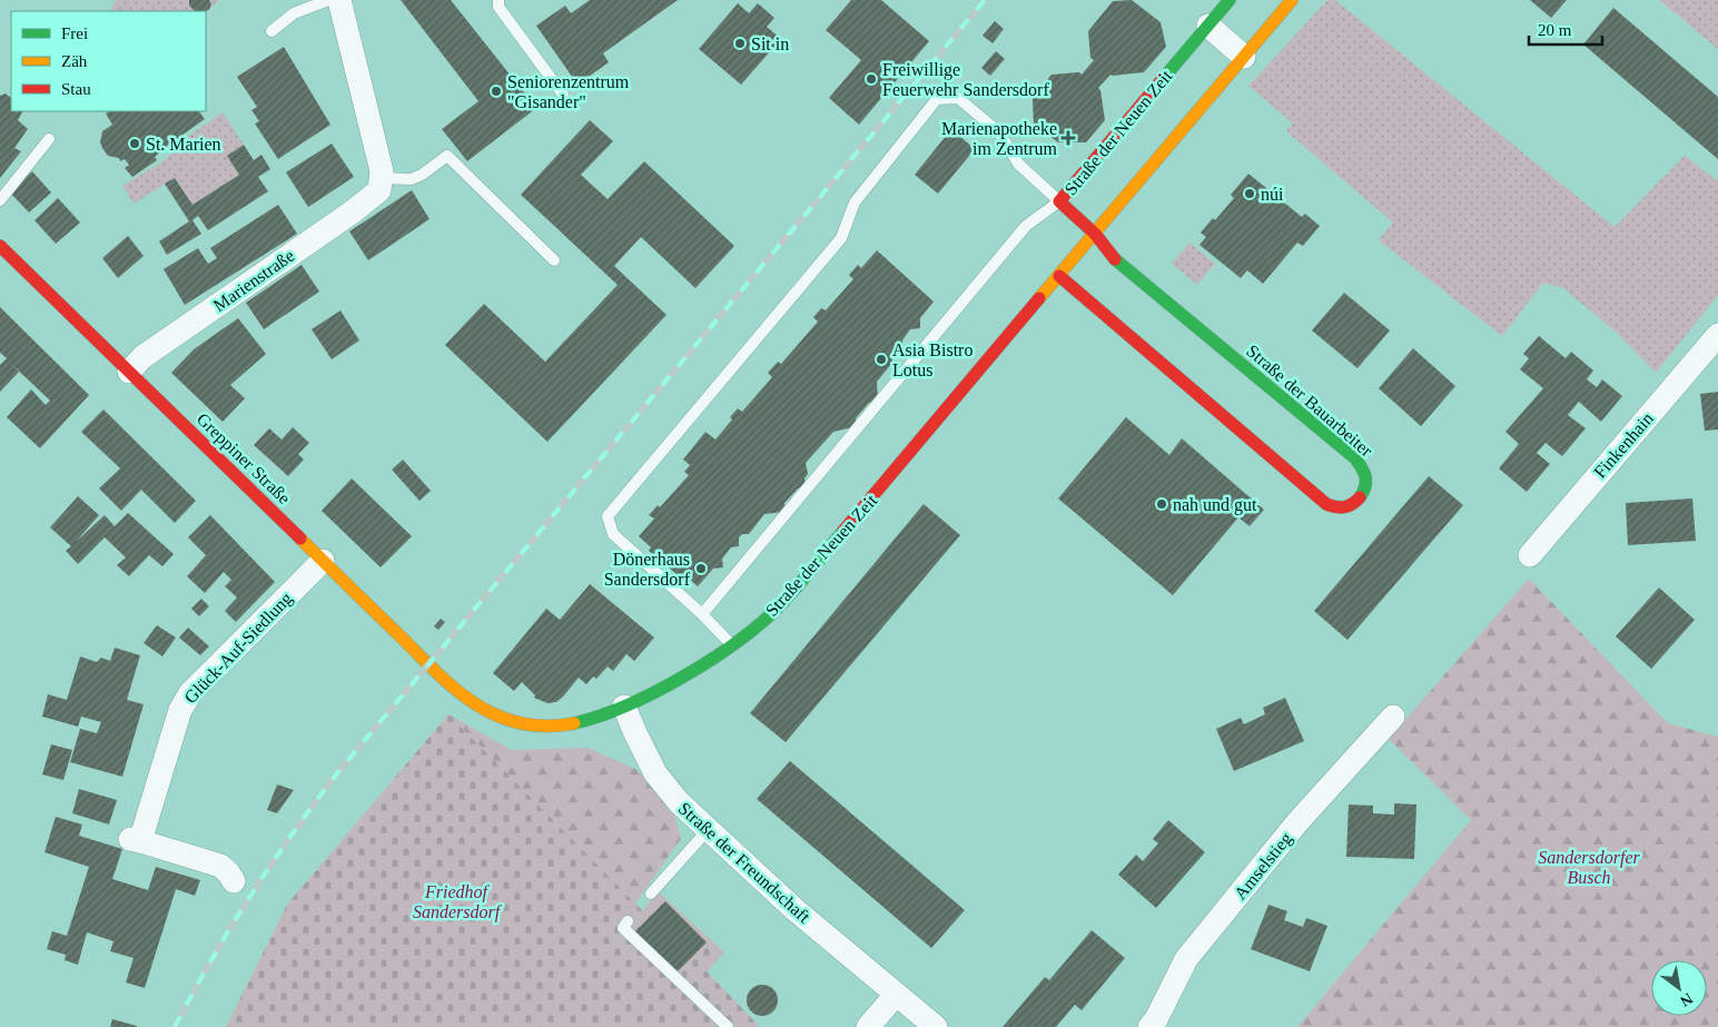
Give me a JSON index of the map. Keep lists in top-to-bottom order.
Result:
{
  "streets": {
    "street": [
      "Straße der Neuen Zeit",
      "Marienstraße",
      "Straße der Bauarbeiter",
      "Finkenhain",
      "Greppiner Straße",
      "Glück-Auf-Siedlung",
      "Straße der Freundschaft",
      "Amselstieg"
    ]
  },
  "crossings": [
    ["Straße der Neuen Zeit", "Straße der Bauarbeiter"],
    ["Straße der Neuen Zeit", "Greppiner Straße"],
    ["Straße der Neuen Zeit", "Straße der Freundschaft"],
    ["Marienstraße", "Greppiner Straße"],
    ["Greppiner Straße", "Glück-Auf-Siedlung"]
  ],
  "parks": ["Sandersdorfer Busch", "Friedhof Sandersdorf"],
  "places": {
    "other": [
      "Sit in",
      "Freiwillige Feuerwehr Sandersdorf",
      "Seniorenzentrum \"Gisander\"",
      "St. Marien",
      "núi",
      "Asia Bistro Lotus",
      "nah und gut",
      "Dönerhaus Sandersdorf"
    ],
    "health": ["Marienapotheke im Zentrum"]
  },
  "legend": ["Frei", "Zäh", "Stau"],
  "scale_bar": "20 m",
  "north": "bottom right"
}
